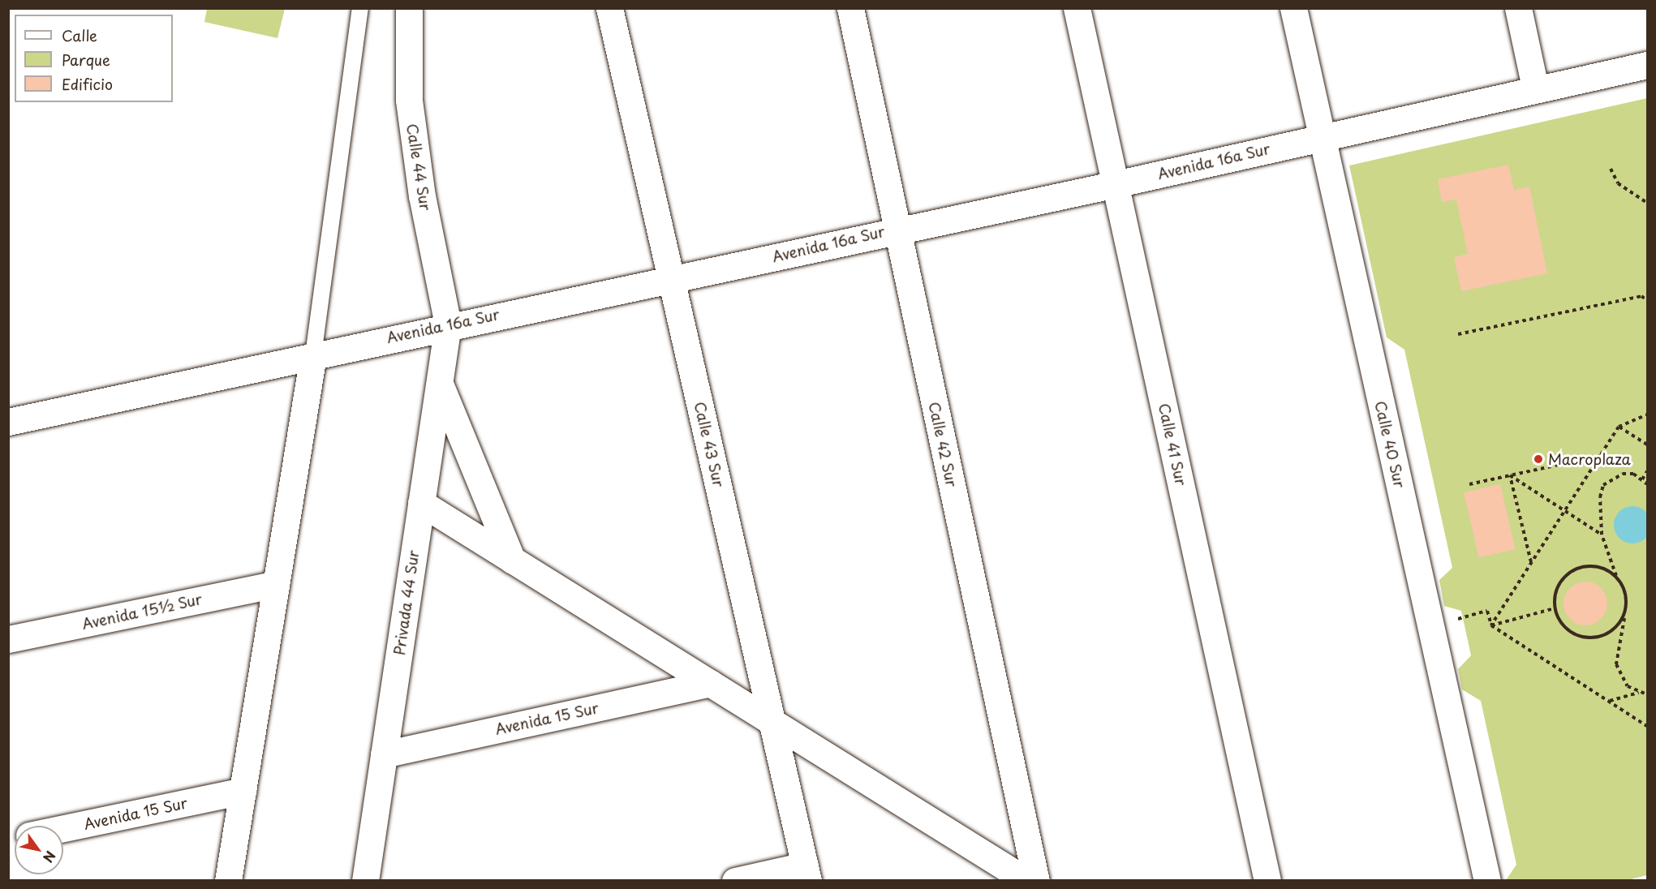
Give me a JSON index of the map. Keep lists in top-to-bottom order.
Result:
{
  "streets": {
    "street": [
      "Avenida 16a Sur",
      "Calle 44 Sur",
      "Calle 43 Sur",
      "Calle 42 Sur",
      "Calle 41 Sur",
      "Calle 40 Sur",
      "Privada 44 Sur",
      "Avenida 15½ Sur",
      "Avenida 15 Sur"
    ]
  },
  "crossings": [
    ["Avenida 16a Sur", "Calle 44 Sur"],
    ["Avenida 16a Sur", "Calle 43 Sur"],
    ["Avenida 16a Sur", "Calle 42 Sur"],
    ["Avenida 16a Sur", "Calle 41 Sur"],
    ["Avenida 16a Sur", "Calle 40 Sur"],
    ["Avenida 16a Sur", "Privada 44 Sur"],
    ["Calle 44 Sur", "Privada 44 Sur"],
    ["Privada 44 Sur", "Avenida 15 Sur"]
  ],
  "places": ["Macroplaza"],
  "legend": ["Calle", "Parque", "Edificio"],
  "north": "bottom right"
}
